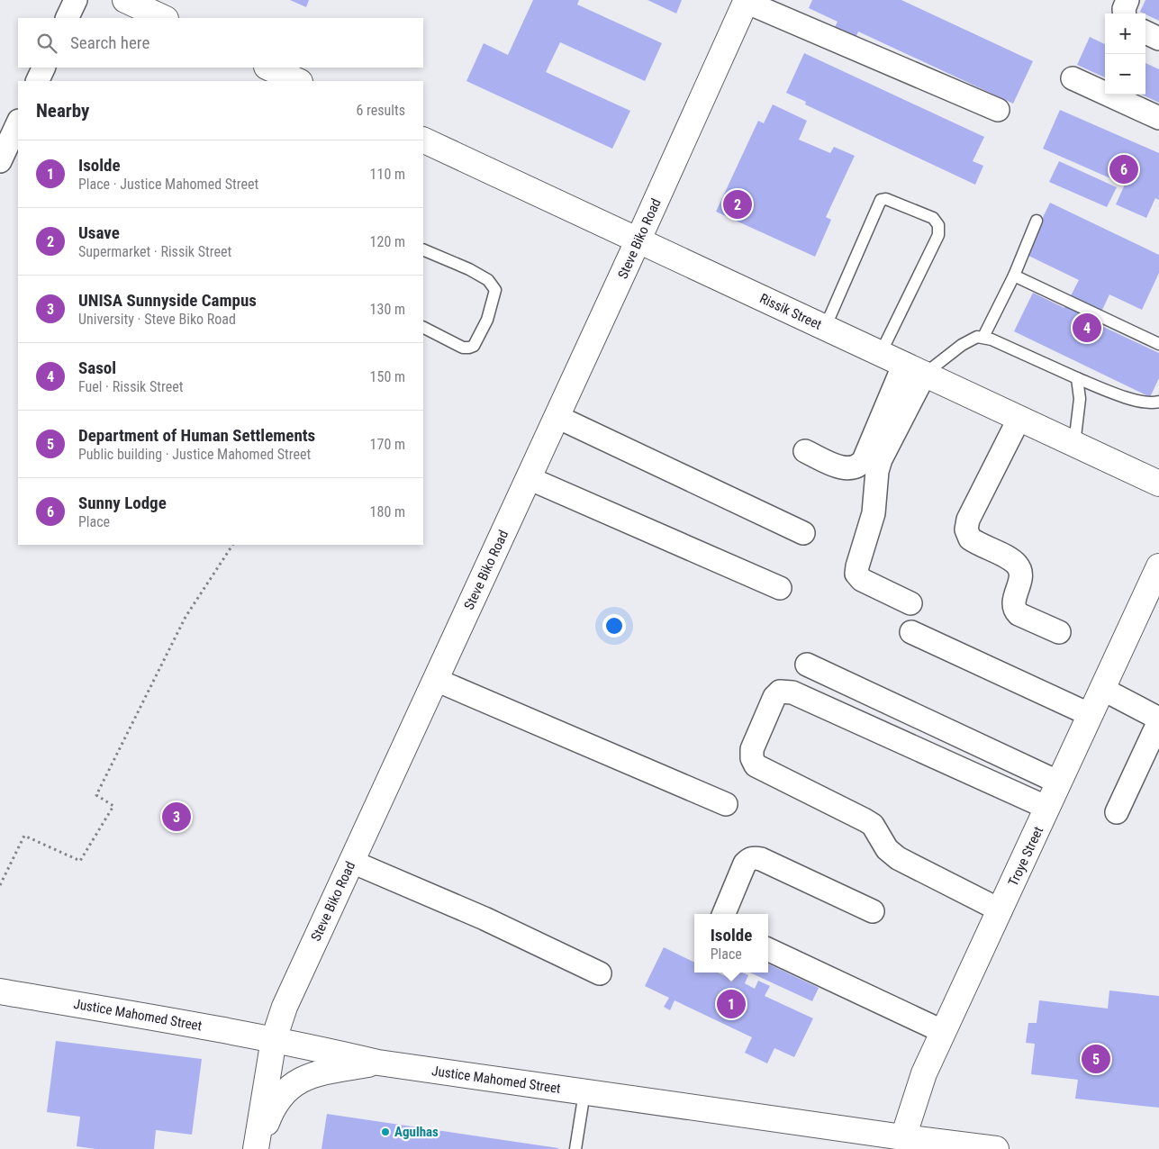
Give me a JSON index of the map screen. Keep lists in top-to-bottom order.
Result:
{
  "streets": {
    "main road": [
      "Steve Biko Road",
      "Rissik Street",
      "Troye Street",
      "Justice Mahomed Street"
    ]
  },
  "crossings": [
    ["Steve Biko Road", "Rissik Street"],
    ["Steve Biko Road", "Justice Mahomed Street"],
    ["Troye Street", "Justice Mahomed Street"]
  ],
  "places": ["Agulhas"],
  "page": {
    "map_buttons": ["+", "−"],
    "search": "Search here",
    "heading": ["Nearby", "6 results"],
    "list": [
      {
        "mark": "1",
        "name": "Isolde",
        "note": "Place · Justice Mahomed Street",
        "value": "110 m"
      },
      {
        "mark": "2",
        "name": "Usave",
        "note": "Supermarket · Rissik Street",
        "value": "120 m"
      },
      {
        "mark": "3",
        "name": "UNISA Sunnyside Campus",
        "note": "University · Steve Biko Road",
        "value": "130 m"
      },
      {
        "mark": "4",
        "name": "Sasol",
        "note": "Fuel · Rissik Street",
        "value": "150 m"
      },
      {
        "mark": "5",
        "name": "Department of Human Settlements",
        "note": "Public building · Justice Mahomed Street",
        "value": "170 m"
      },
      {
        "mark": "6",
        "name": "Sunny Lodge",
        "note": "Place",
        "value": "180 m"
      }
    ],
    "pins": [
      "6",
      "2",
      "4",
      "3",
      "1",
      "5"
    ],
    "popup": ["Isolde", "Place"]
  }
}
